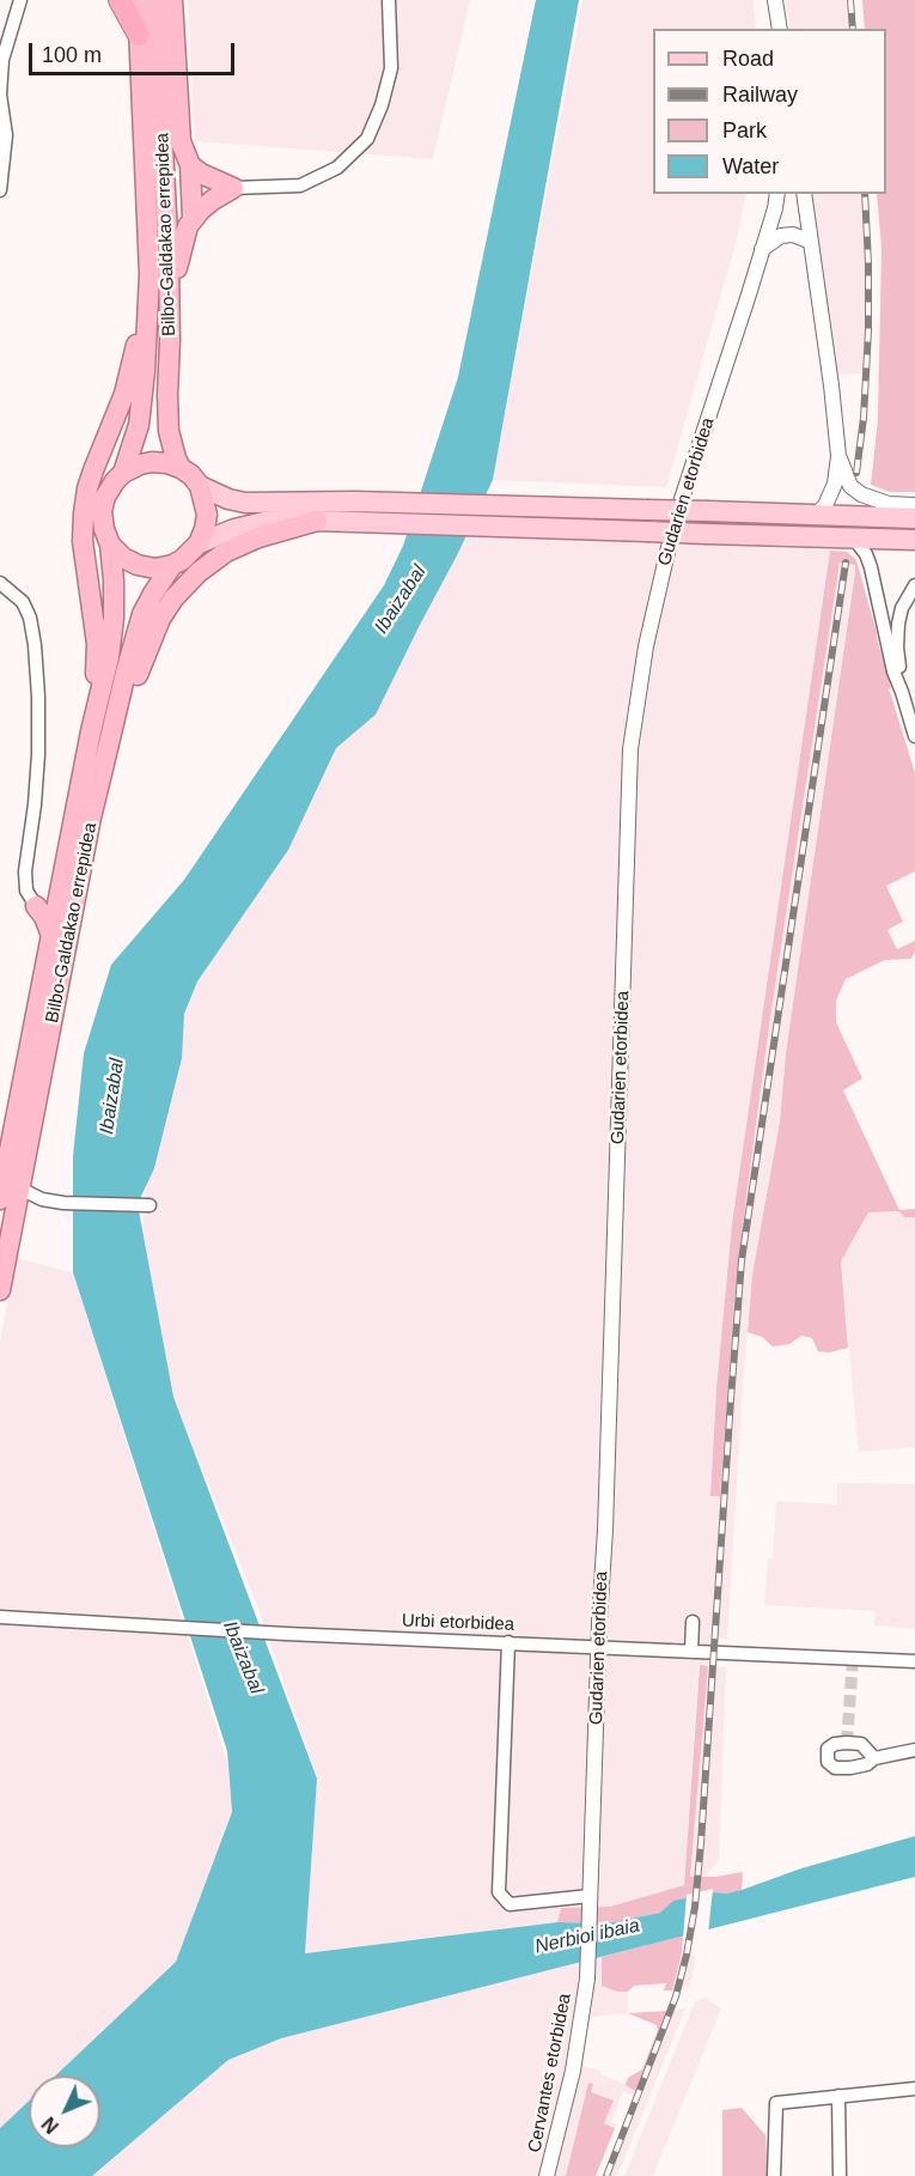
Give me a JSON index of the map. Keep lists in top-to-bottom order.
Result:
{
  "streets": {
    "highway": ["Bilbo-Galdakao errepidea"],
    "main road": ["Gudarien etorbidea"],
    "street": ["Urbi etorbidea", "Cervantes etorbidea"]
  },
  "crossings": [
    ["Bilbo-Galdakao errepidea", "Gudarien etorbidea"],
    ["Gudarien etorbidea", "Urbi etorbidea"],
    ["Gudarien etorbidea", "Cervantes etorbidea"]
  ],
  "water": ["Ibaizabal", "Nerbioi ibaia"],
  "legend": [
    "Road",
    "Railway",
    "Park",
    "Water"
  ],
  "scale_bar": "100 m",
  "north": "bottom left"
}
